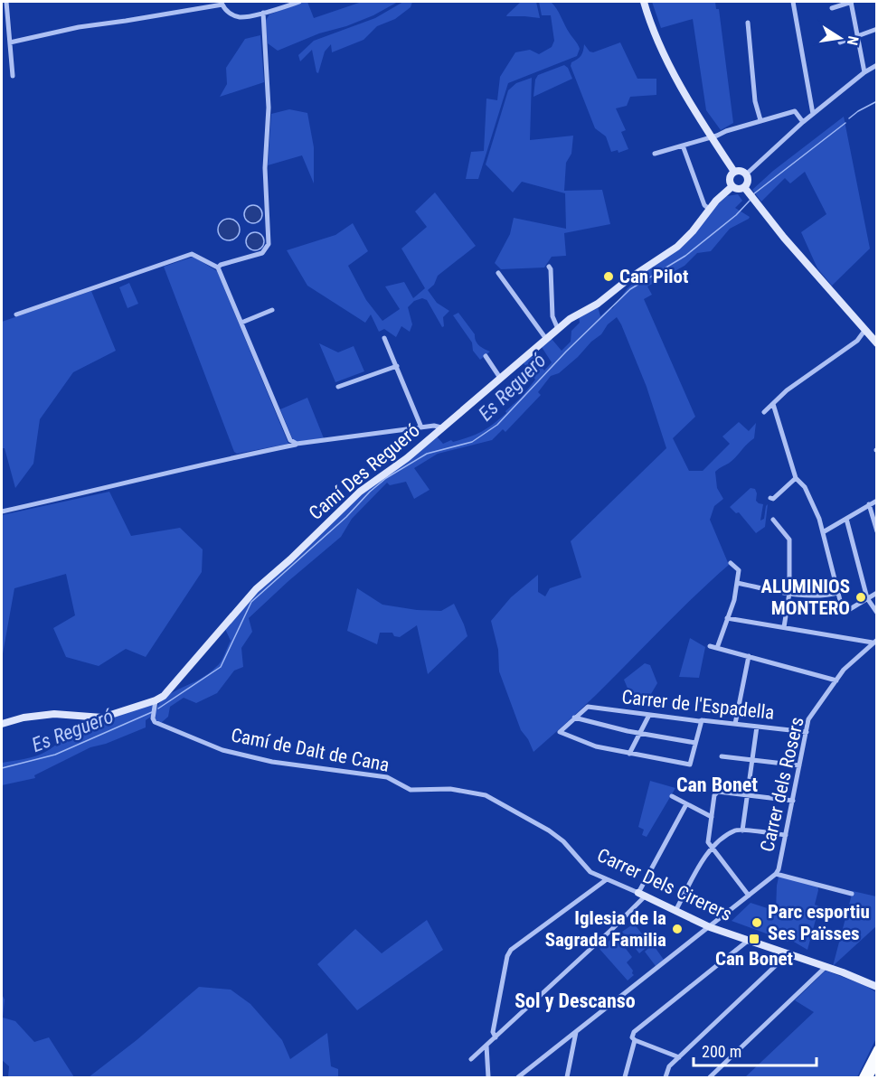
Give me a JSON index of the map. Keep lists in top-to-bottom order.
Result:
{
  "streets": {
    "street": [
      "Camí Des Regueró",
      "Carrer de l'Espadella",
      "Camí de Dalt de Cana",
      "Carrer dels Rosers",
      "Carrer Dels Cirerers"
    ]
  },
  "crossings": [
    ["Camí Des Regueró", "Camí de Dalt de Cana"],
    ["Carrer de l'Espadella", "Carrer dels Rosers"],
    ["Camí de Dalt de Cana", "Carrer Dels Cirerers"],
    ["Carrer dels Rosers", "Carrer Dels Cirerers"]
  ],
  "districts": ["Can Bonet", "Sol y Descanso"],
  "water": ["Es Regueró"],
  "places": {
    "other": [
      "Can Pilot",
      "ALUMINIOS MONTERO",
      "Parc esportiu Ses Païsses",
      "Iglesia de la Sagrada Familia"
    ],
    "transit": ["Can Bonet"]
  },
  "scale_bar": "200 m",
  "north": "right"
}
